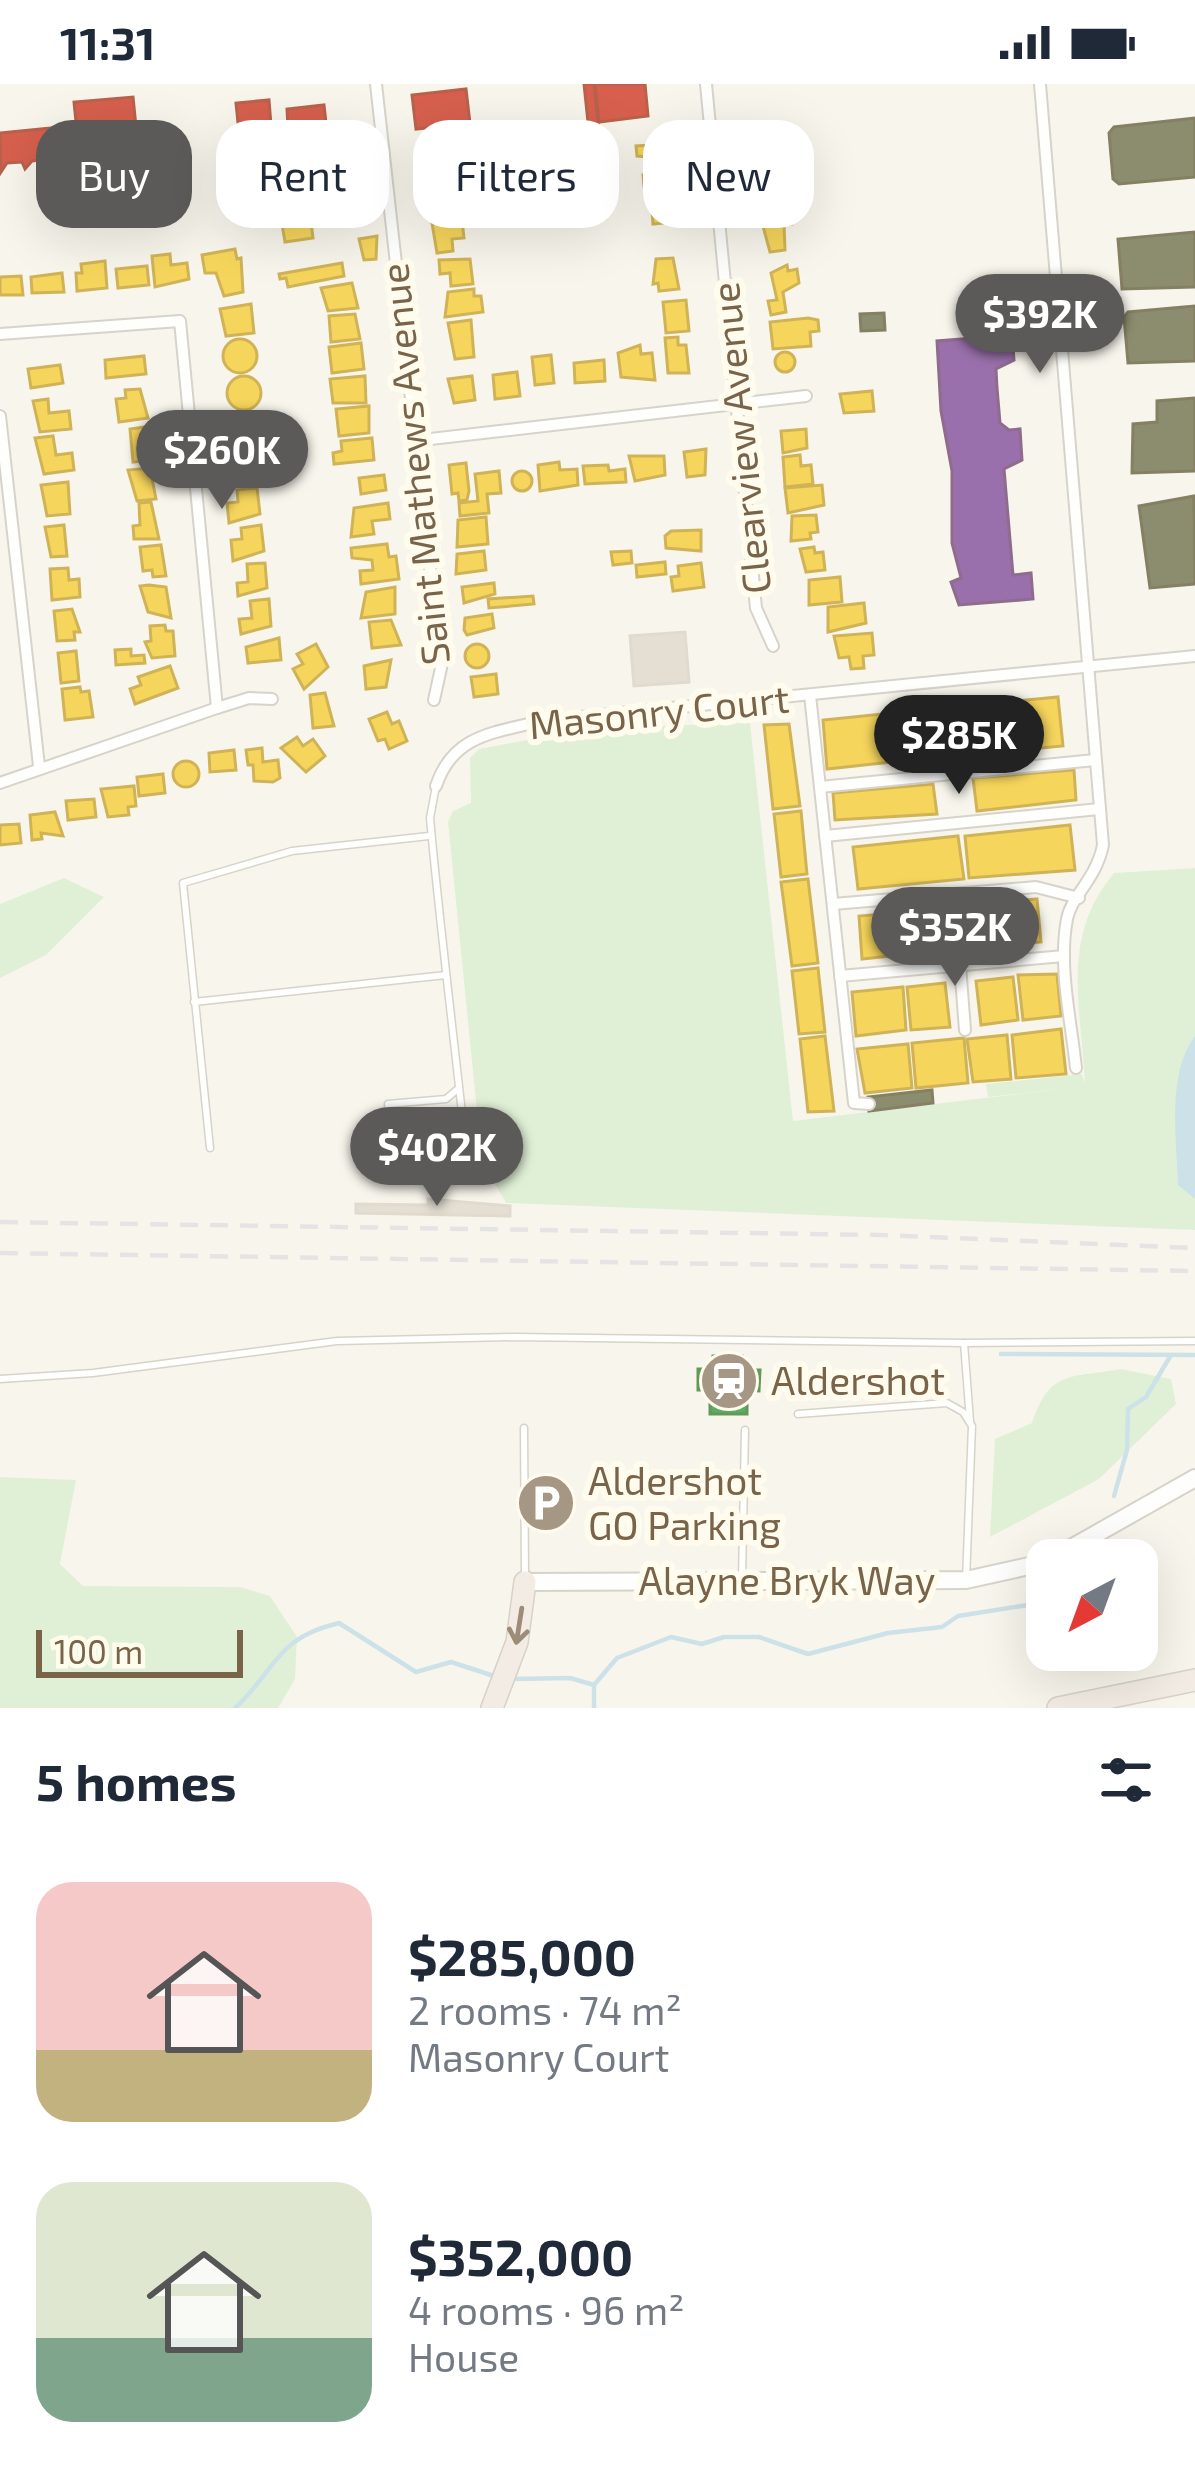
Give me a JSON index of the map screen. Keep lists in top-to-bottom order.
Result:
{
  "streets": {
    "street": [
      "Clearview Avenue",
      "Saint Mathews Avenue",
      "Masonry Court",
      "Alayne Bryk Way"
    ]
  },
  "places": {
    "station": ["Aldershot"],
    "parking": ["Aldershot GO Parking"]
  },
  "scale_bar": "100 m",
  "north": "bottom left",
  "page": {
    "status": "11:31",
    "chip": [
      "Buy",
      "Rent",
      "Filters",
      "New"
    ],
    "price": [
      "$392K",
      "$260K",
      "$285K",
      "$352K",
      "$402K"
    ],
    "scale": "100 m",
    "heading": "5 homes",
    "list": [
      {
        "name": "$285,000",
        "note": "2 rooms · 74 m² · Masonry Court"
      },
      {
        "name": "$352,000",
        "note": "4 rooms · 96 m² · House"
      }
    ]
  }
}
